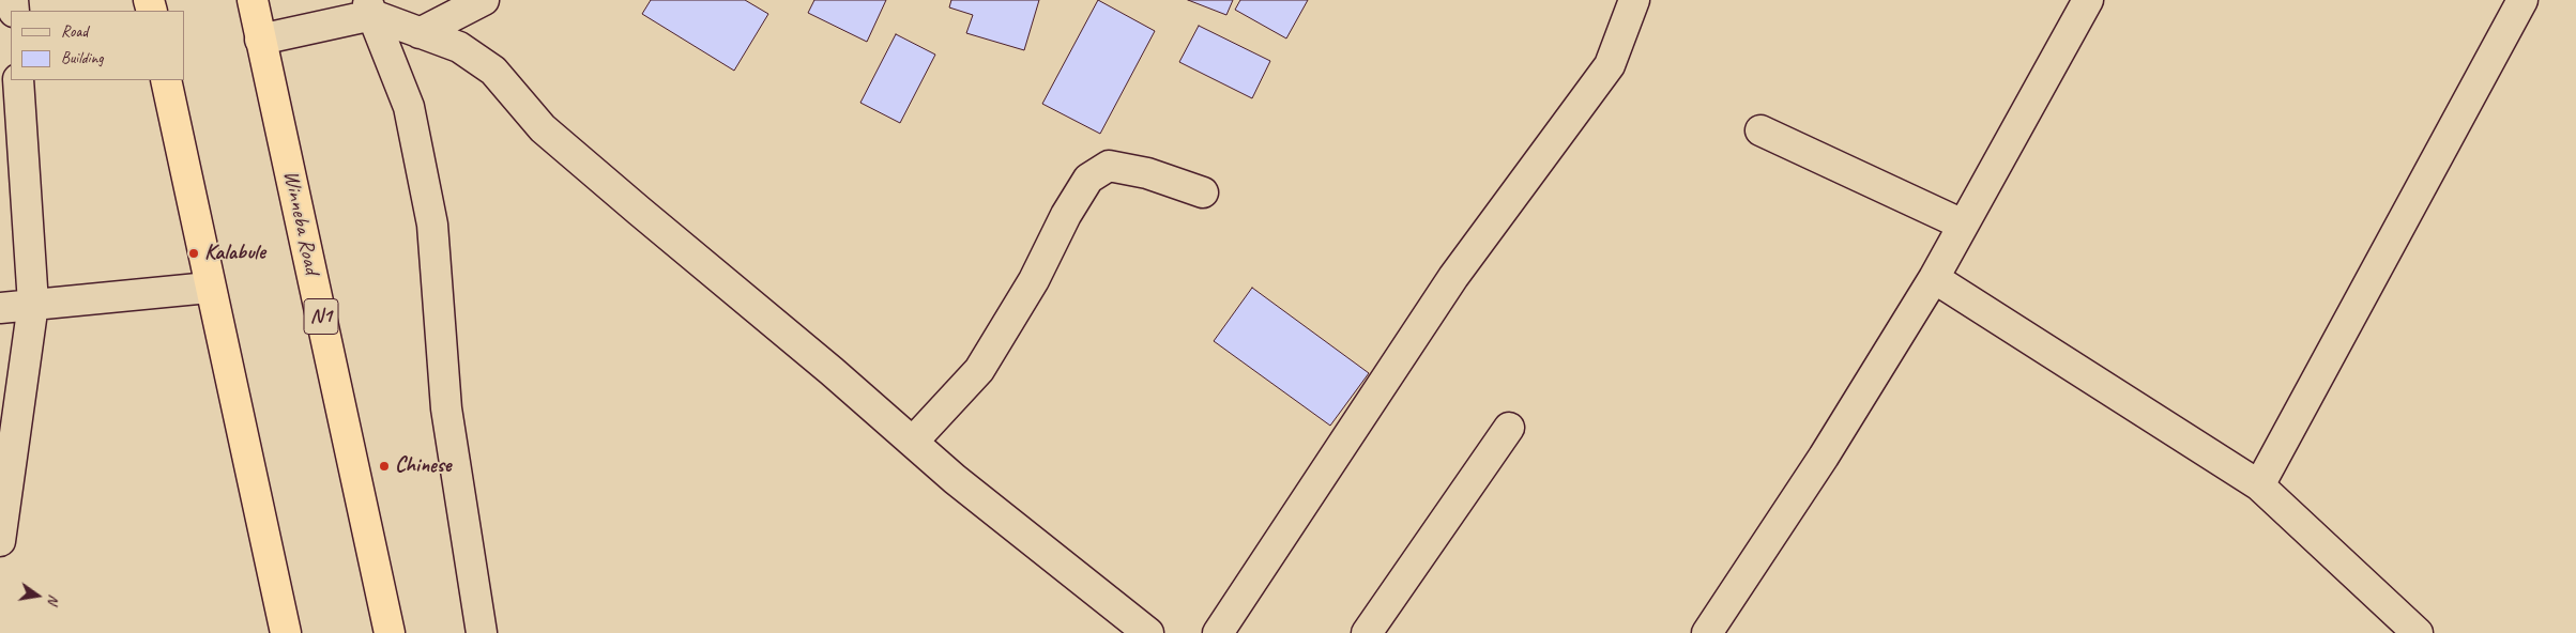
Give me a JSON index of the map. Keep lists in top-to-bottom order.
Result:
{
  "streets": {
    "highway": ["Winneba Road", "N1"]
  },
  "places": ["Kalabule", "Chinese"],
  "legend": ["Road", "Building"],
  "north": "right"
}
